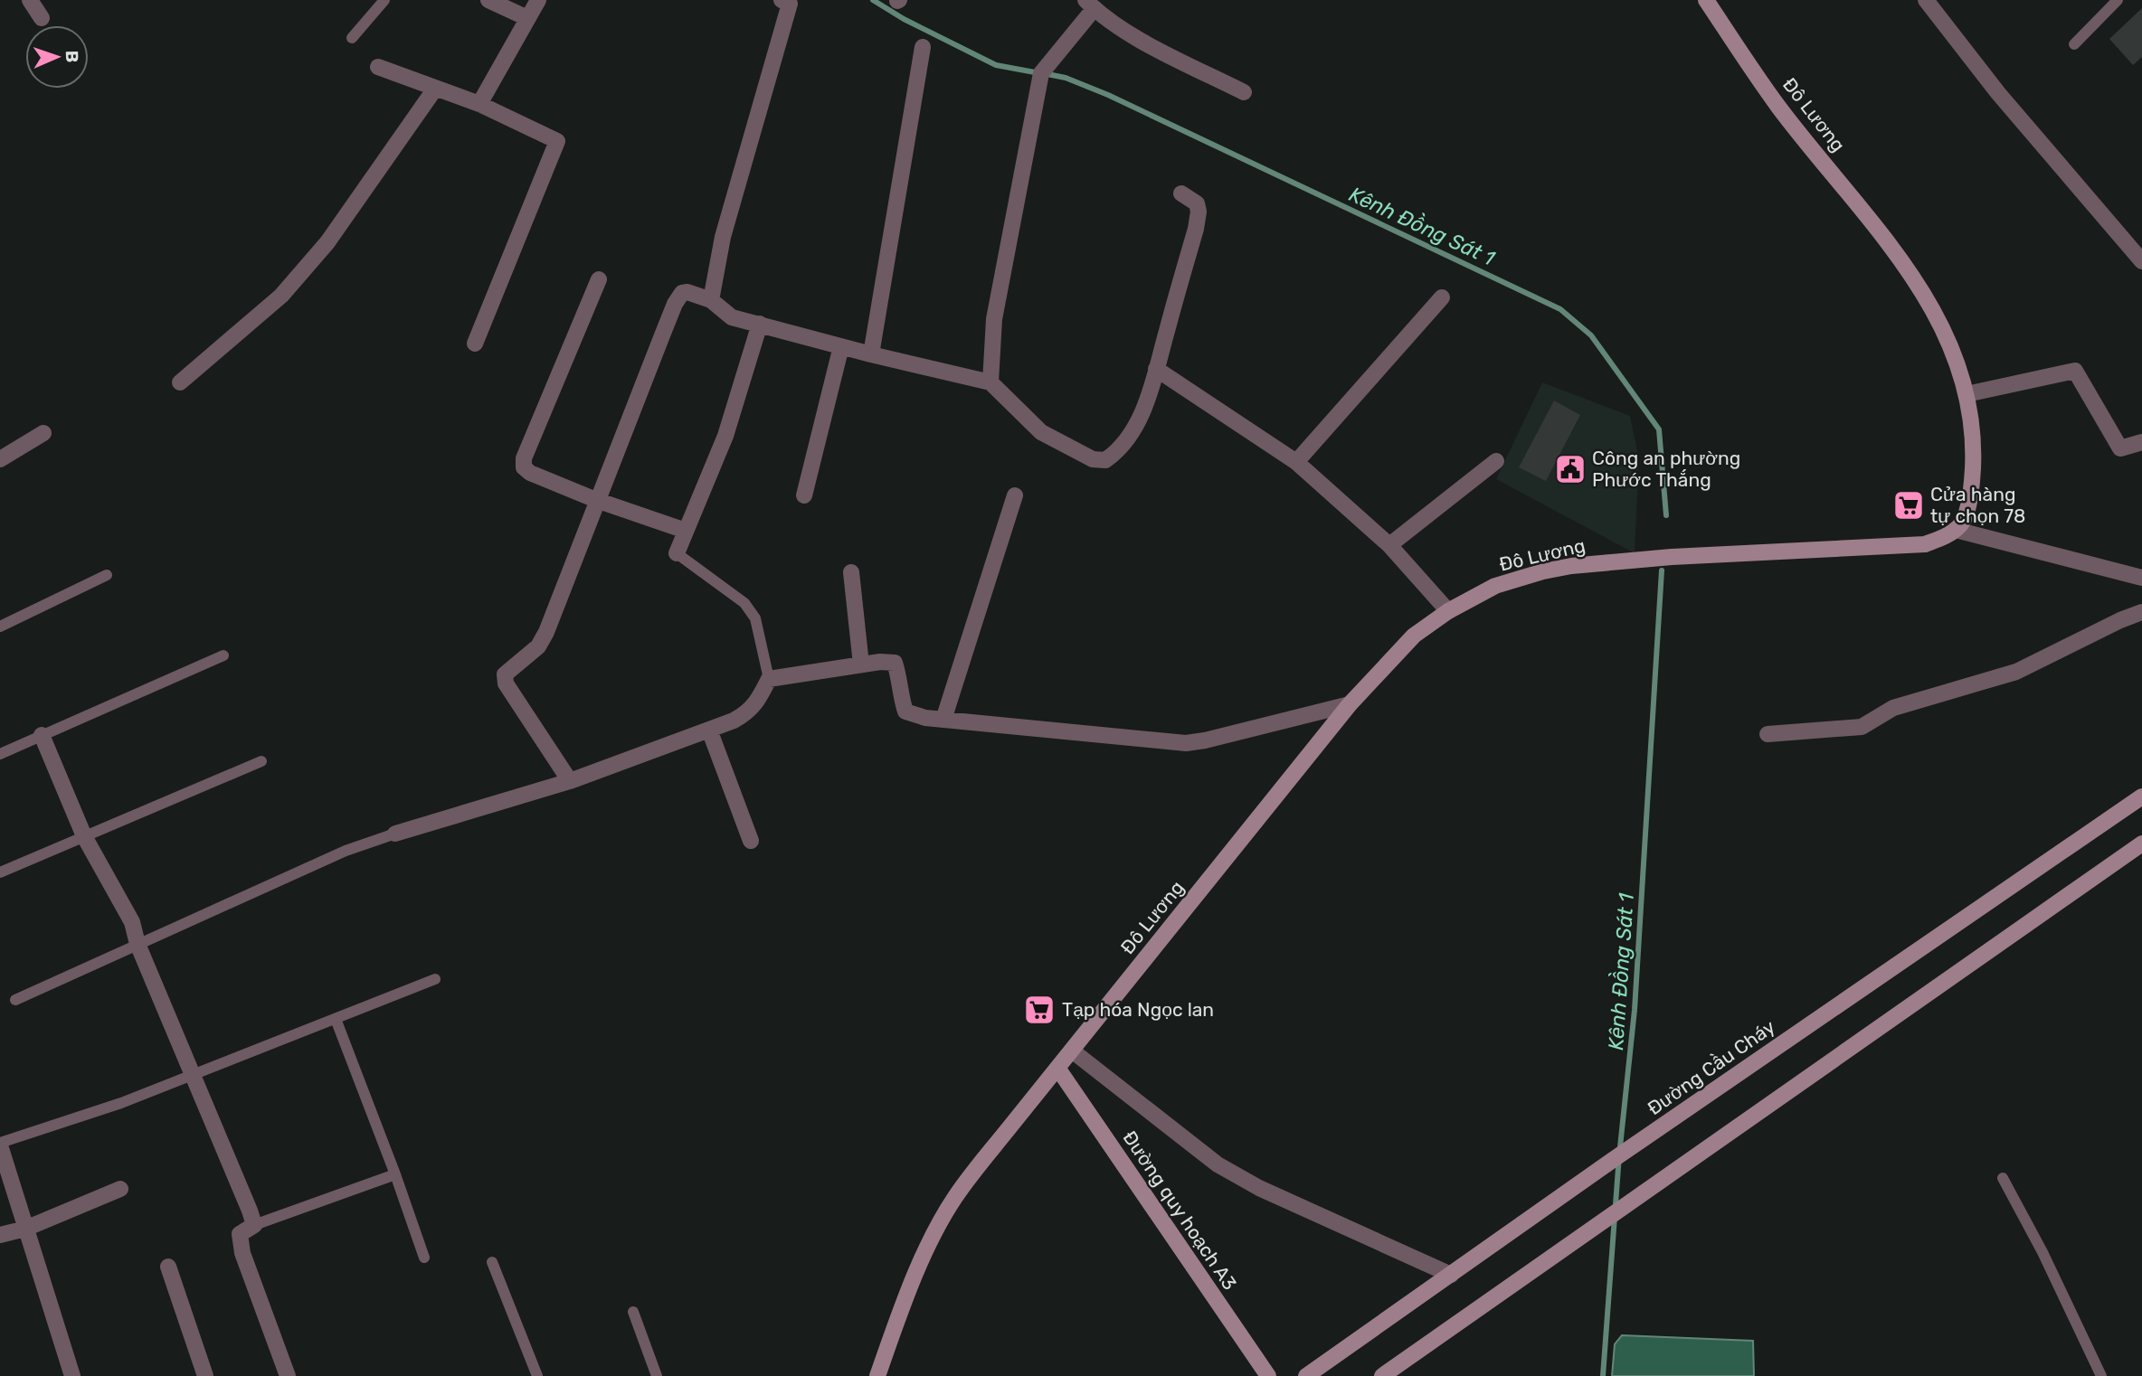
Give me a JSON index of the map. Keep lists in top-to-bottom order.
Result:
{
  "streets": {
    "main road": ["Đô Lương", "Đường Cầu Cháy", "Đường quy hoạch A3"]
  },
  "crossings": [
    ["Đô Lương", "Đường quy hoạch A3"]
  ],
  "water": ["Kênh Đồng Sát 1"],
  "places": {
    "public building": ["Công an phường Phước Thắng"],
    "supermarket": ["Cửa hàng tự chọn 78", "Tạp hóa Ngọc lan"]
  },
  "north": "right"
}
